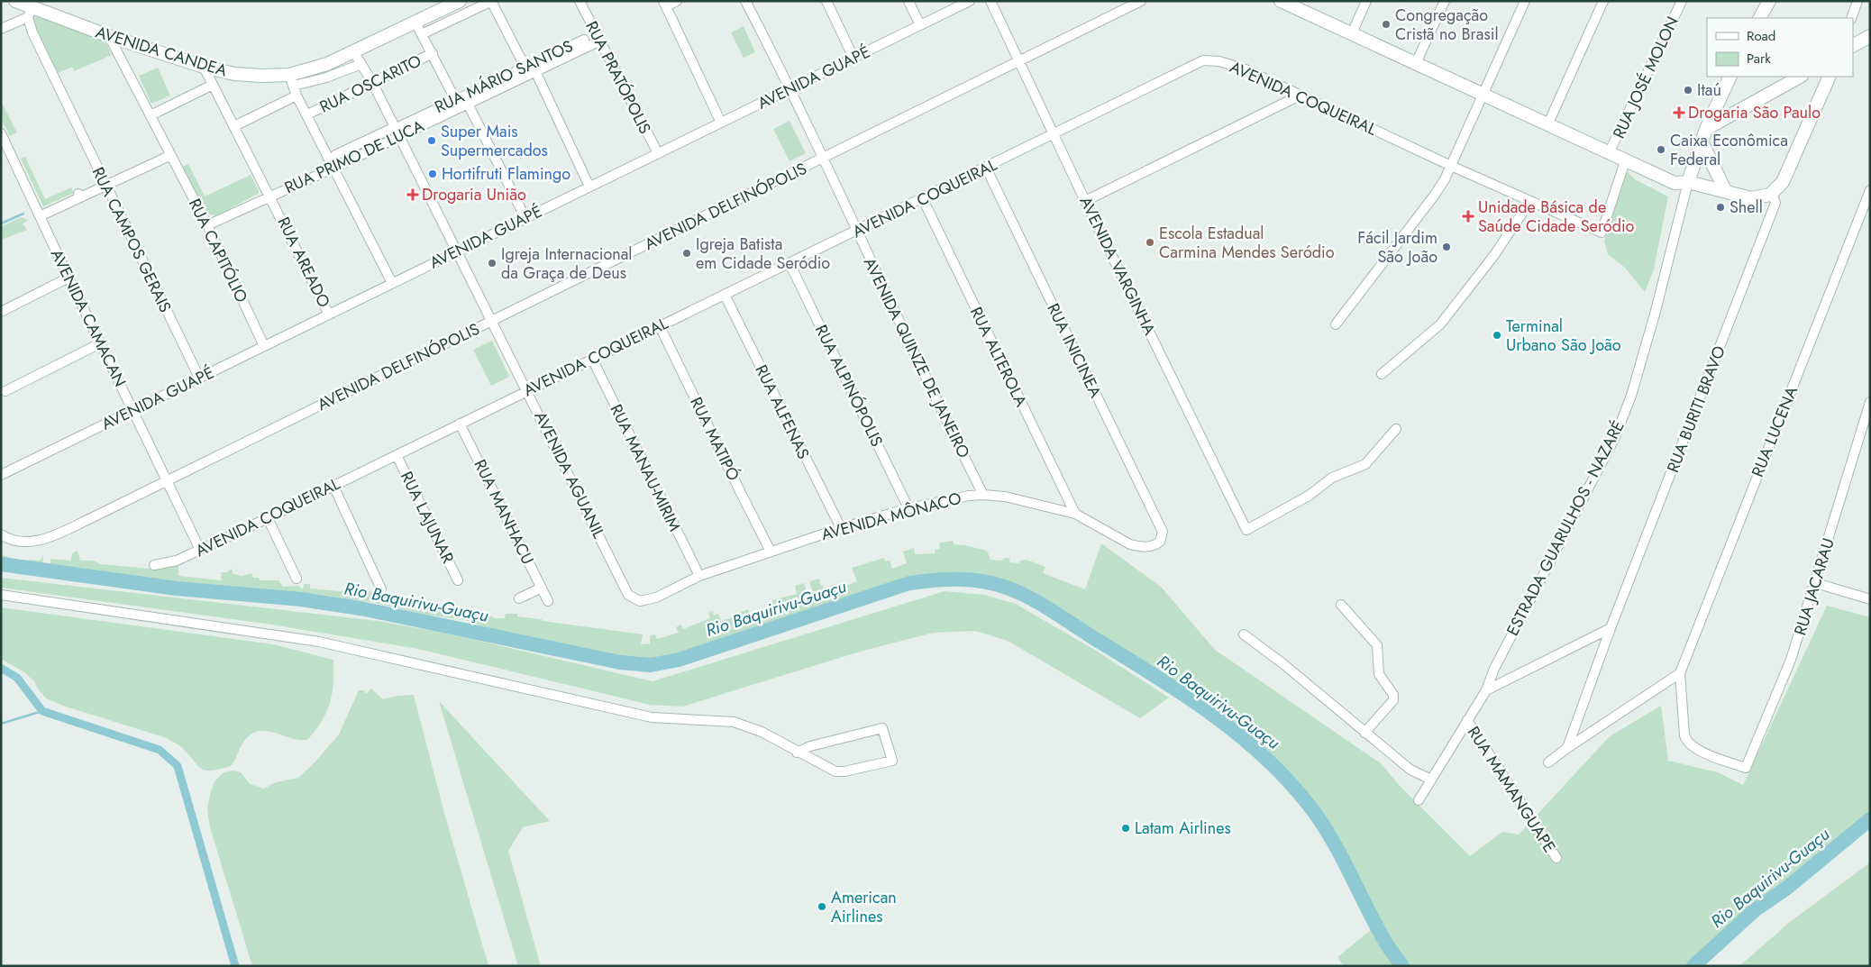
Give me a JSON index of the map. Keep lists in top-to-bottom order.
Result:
{
  "streets": {
    "main road": ["AVENIDA CANDEA"],
    "street": [
      "RUA MÁRIO SANTOS",
      "RUA PRATÓPOLIS",
      "AVENIDA GUAPÉ",
      "RUA JOSÉ MOLON",
      "RUA OSCARITO",
      "AVENIDA COQUEIRAL",
      "RUA PRIMO DE LUCA",
      "AVENIDA DELFINÓPOLIS",
      "RUA CAMPOS GERAIS",
      "RUA CAPITÓLIO",
      "RUA AREADO",
      "AVENIDA VARGINHA",
      "AVENIDA CAMACAN",
      "RUA INICINEA",
      "RUA ALTEROLA",
      "AVENIDA QUINZE DE JANEIRO",
      "RUA ALPINÓPOLIS",
      "RUA BURITI BRAVO",
      "RUA ALFENAS",
      "RUA LUCENA",
      "RUA MATIPÓ",
      "RUA MANAU-MIRIM",
      "AVENIDA AGUANIL",
      "RUA MANHACU",
      "AVENIDA MÔNACO",
      "RUA LAJUNAR",
      "ESTRADA GUARULHOS - NAZARÉ",
      "RUA JACARAU",
      "RUA MAMANGUAPE"
    ]
  },
  "crossings": [
    ["AVENIDA CANDEA", "RUA CAMPOS GERAIS"],
    ["AVENIDA CANDEA", "RUA CAPITÓLIO"],
    ["AVENIDA CANDEA", "RUA AREADO"],
    ["AVENIDA CANDEA", "AVENIDA AGUANIL"],
    ["RUA MÁRIO SANTOS", "RUA PRIMO DE LUCA"],
    ["RUA MÁRIO SANTOS", "AVENIDA AGUANIL"],
    ["RUA PRATÓPOLIS", "AVENIDA GUAPÉ"],
    ["RUA PRATÓPOLIS", "RUA PRIMO DE LUCA"],
    ["AVENIDA GUAPÉ", "RUA CAMPOS GERAIS"],
    ["AVENIDA GUAPÉ", "RUA CAPITÓLIO"],
    ["AVENIDA GUAPÉ", "RUA AREADO"],
    ["AVENIDA GUAPÉ", "AVENIDA CAMACAN"],
    ["AVENIDA GUAPÉ", "AVENIDA QUINZE DE JANEIRO"],
    ["AVENIDA GUAPÉ", "AVENIDA AGUANIL"],
    ["RUA OSCARITO", "AVENIDA AGUANIL"],
    ["AVENIDA COQUEIRAL", "AVENIDA VARGINHA"],
    ["AVENIDA COQUEIRAL", "AVENIDA CAMACAN"],
    ["AVENIDA COQUEIRAL", "RUA INICINEA"],
    ["AVENIDA COQUEIRAL", "RUA ALTEROLA"],
    ["AVENIDA COQUEIRAL", "AVENIDA QUINZE DE JANEIRO"],
    ["AVENIDA COQUEIRAL", "RUA ALPINÓPOLIS"],
    ["AVENIDA COQUEIRAL", "RUA ALFENAS"],
    ["AVENIDA COQUEIRAL", "RUA MATIPÓ"],
    ["AVENIDA COQUEIRAL", "RUA MANAU-MIRIM"],
    ["AVENIDA COQUEIRAL", "AVENIDA AGUANIL"],
    ["AVENIDA COQUEIRAL", "RUA MANHACU"],
    ["AVENIDA COQUEIRAL", "RUA LAJUNAR"],
    ["RUA PRIMO DE LUCA", "RUA CAPITÓLIO"],
    ["RUA PRIMO DE LUCA", "RUA AREADO"],
    ["RUA PRIMO DE LUCA", "AVENIDA AGUANIL"],
    ["AVENIDA DELFINÓPOLIS", "AVENIDA VARGINHA"],
    ["AVENIDA DELFINÓPOLIS", "AVENIDA CAMACAN"],
    ["AVENIDA DELFINÓPOLIS", "AVENIDA QUINZE DE JANEIRO"],
    ["AVENIDA DELFINÓPOLIS", "AVENIDA AGUANIL"],
    ["RUA INICINEA", "AVENIDA MÔNACO"],
    ["RUA ALTEROLA", "AVENIDA MÔNACO"],
    ["AVENIDA QUINZE DE JANEIRO", "AVENIDA MÔNACO"],
    ["RUA ALPINÓPOLIS", "AVENIDA MÔNACO"],
    ["RUA ALFENAS", "AVENIDA MÔNACO"],
    ["RUA LUCENA", "RUA JACARAU"],
    ["RUA MATIPÓ", "AVENIDA MÔNACO"],
    ["RUA MANAU-MIRIM", "AVENIDA MÔNACO"],
    ["AVENIDA AGUANIL", "AVENIDA MÔNACO"],
    ["ESTRADA GUARULHOS - NAZARÉ", "RUA MAMANGUAPE"]
  ],
  "water": ["Rio Baquirivu-Guaçu"],
  "places": {
    "other": [
      "Congregação Cristã no Brasil",
      "Itaú",
      "Super Mais Supermercados",
      "Caixa Econômica Federal",
      "Hortifruti Flamingo",
      "Shell",
      "Escola Estadual Carmina Mendes Seródio",
      "Fácil Jardim São João",
      "Igreja Batista em Cidade Seródio",
      "Igreja Internacional da Graça de Deus",
      "Terminal Urbano São João",
      "Latam Airlines",
      "American Airlines"
    ],
    "health": ["Drogaria São Paulo", "Drogaria União", "Unidade Básica de Saúde Cidade Seródio"]
  },
  "legend": ["Road", "Park"]
}
